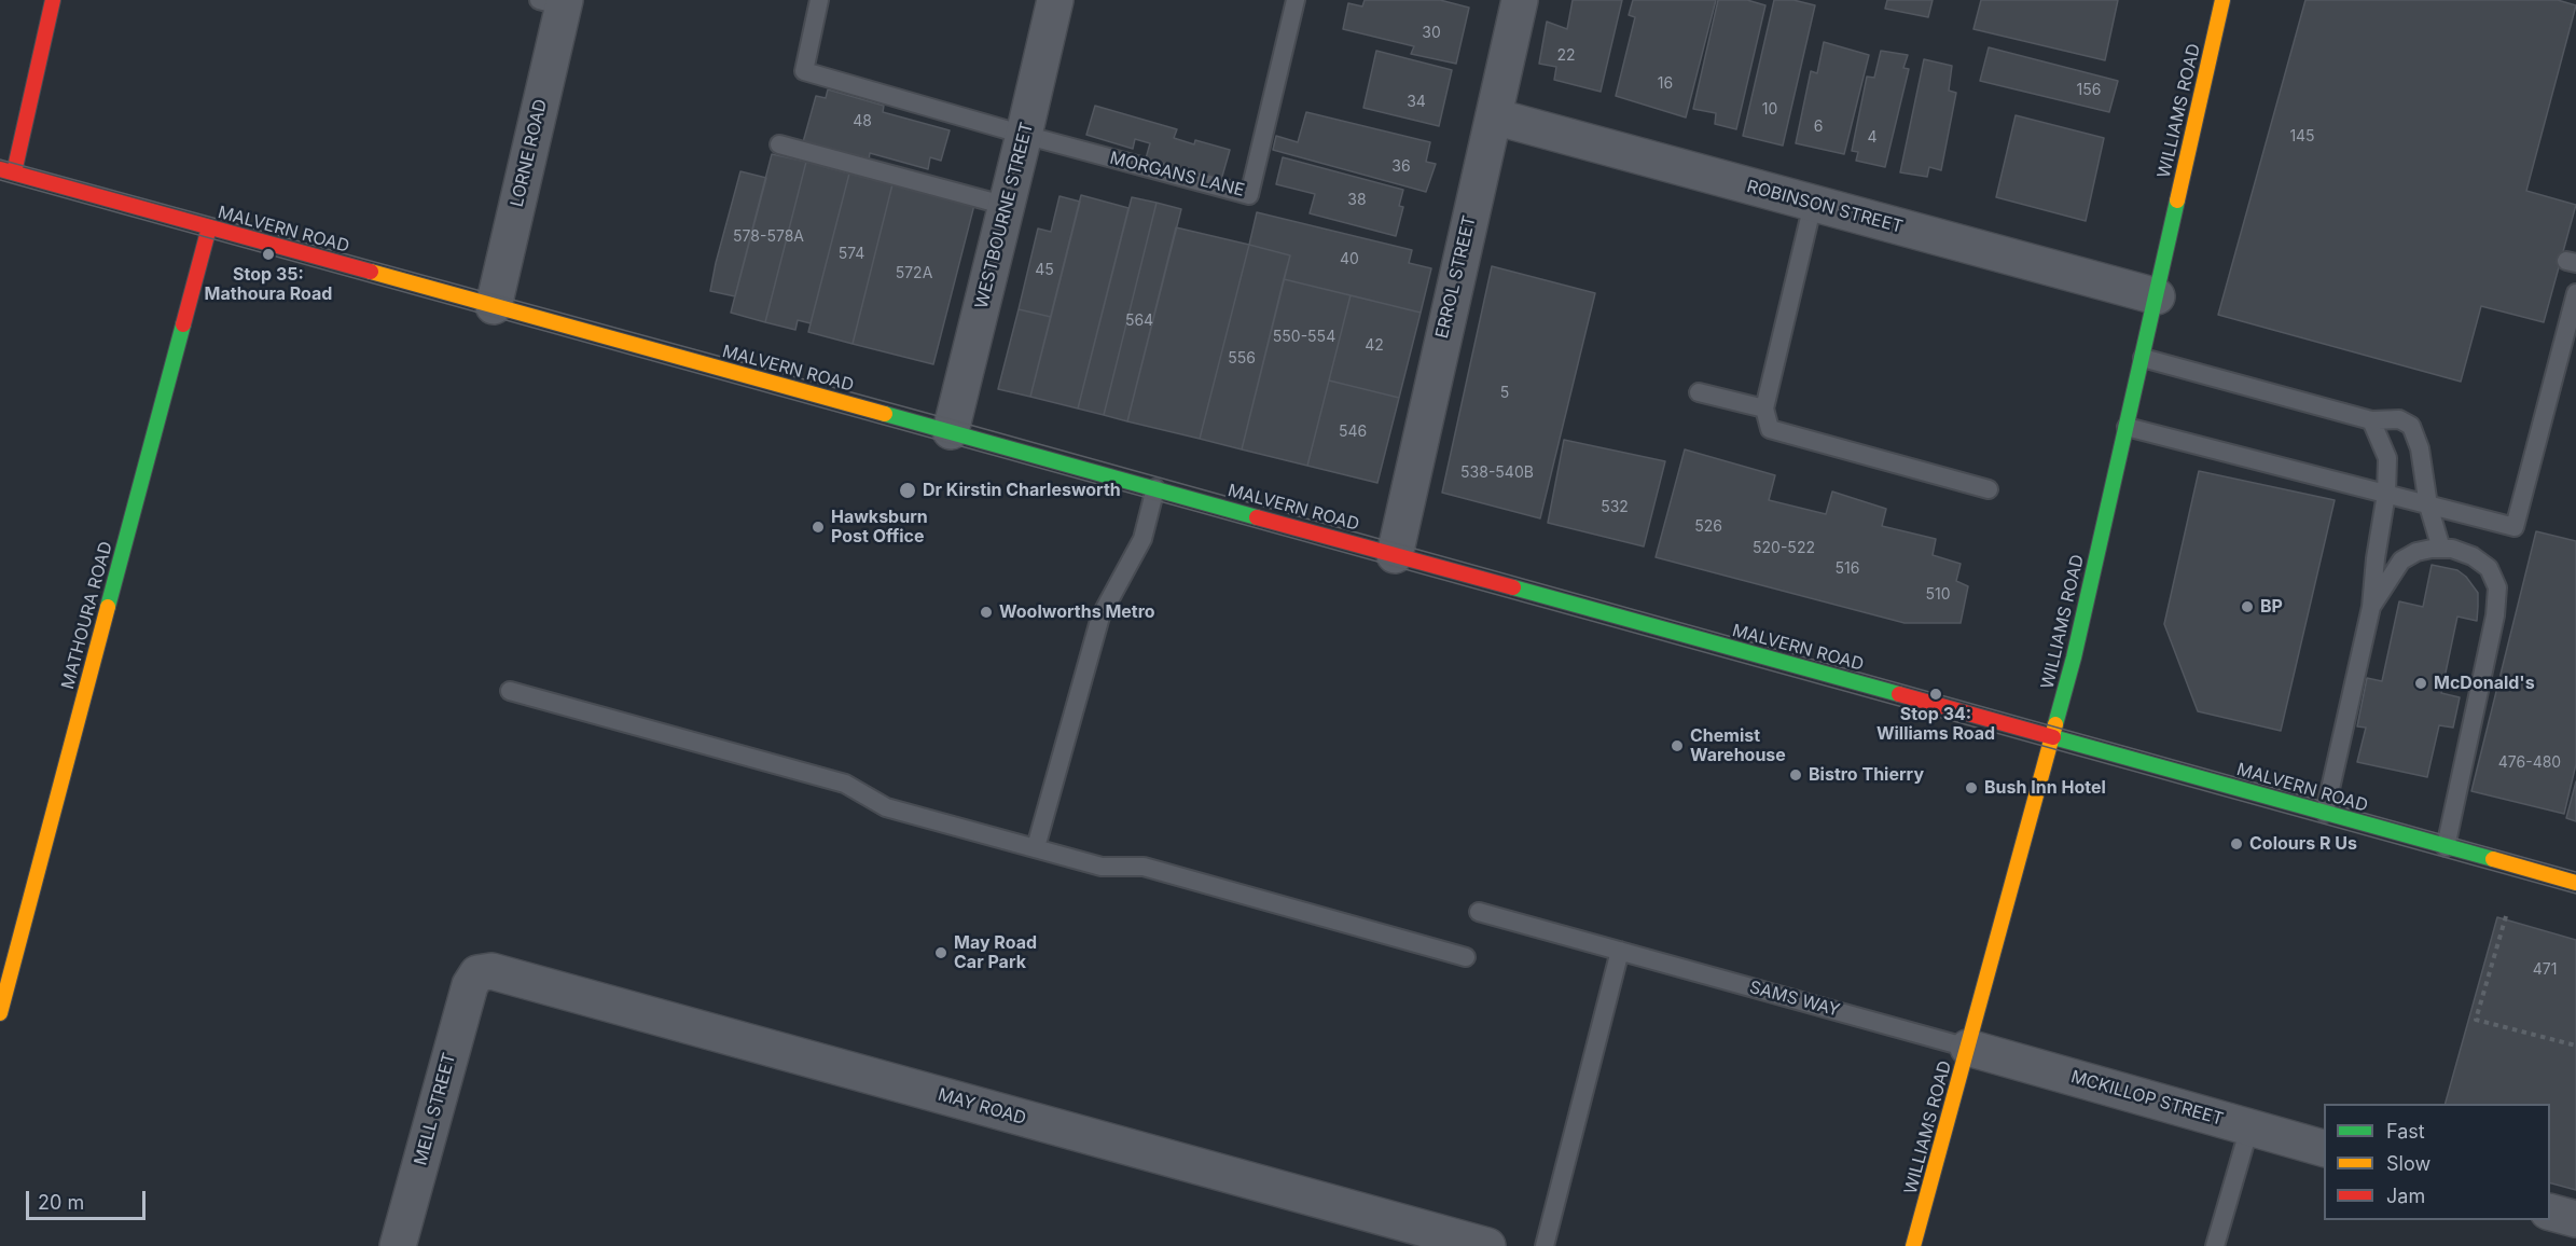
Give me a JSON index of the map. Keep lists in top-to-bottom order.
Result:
{
  "streets": {
    "main road": ["WILLIAMS ROAD", "MALVERN ROAD", "MATHOURA ROAD"],
    "street": [
      "LORNE ROAD",
      "ROBINSON STREET",
      "WESTBOURNE STREET",
      "ERROL STREET",
      "MCKILLOP STREET",
      "MAY ROAD",
      "MELL STREET"
    ],
    "lane": ["MORGANS LANE", "SAMS WAY"]
  },
  "crossings": [
    ["WILLIAMS ROAD", "ROBINSON STREET"],
    ["WILLIAMS ROAD", "MALVERN ROAD"],
    ["WILLIAMS ROAD", "SAMS WAY"],
    ["WILLIAMS ROAD", "MCKILLOP STREET"],
    ["LORNE ROAD", "MALVERN ROAD"],
    ["MORGANS LANE", "WESTBOURNE STREET"],
    ["ROBINSON STREET", "ERROL STREET"],
    ["WESTBOURNE STREET", "MALVERN ROAD"],
    ["MALVERN ROAD", "ERROL STREET"],
    ["MALVERN ROAD", "MATHOURA ROAD"],
    ["SAMS WAY", "MCKILLOP STREET"],
    ["MAY ROAD", "MELL STREET"]
  ],
  "places": [
    "Stop 35: Mathoura Road",
    "Dr Kirstin Charlesworth",
    "Hawksburn Post Office",
    "BP",
    "Woolworths Metro",
    "McDonald's",
    "Stop 34: Williams Road",
    "Chemist Warehouse",
    "Bistro Thierry",
    "Bush Inn Hotel",
    "Colours R Us",
    "May Road Car Park"
  ],
  "house_numbers": [
    "30",
    "22",
    "16",
    "156",
    "34",
    "10",
    "48",
    "6",
    "145",
    "4",
    "36",
    "38",
    "578-578A",
    "574",
    "40",
    "45",
    "572A",
    "564",
    "550-554",
    "42",
    "556",
    "5",
    "546",
    "538-540B",
    "532",
    "526",
    "520-522",
    "516",
    "510",
    "476-480",
    "471"
  ],
  "legend": ["Fast", "Slow", "Jam"],
  "scale_bar": "20 m"
}
